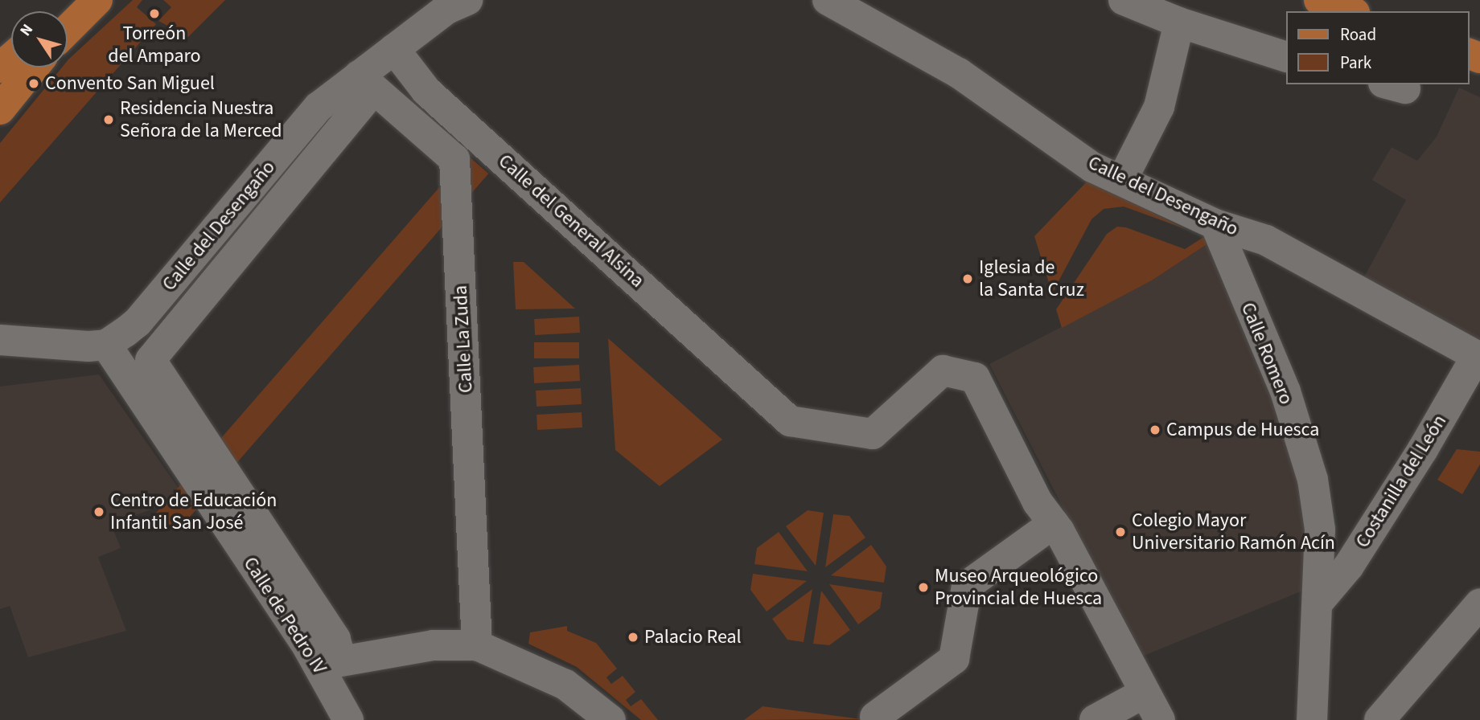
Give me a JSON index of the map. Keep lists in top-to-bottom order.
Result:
{
  "streets": {
    "street": [
      "Calle del Desengaño",
      "Calle del General Alsina",
      "Calle La Zuda",
      "Calle Romero",
      "Costanilla del León",
      "Calle de Pedro IV"
    ]
  },
  "crossings": [
    ["Calle del Desengaño", "Calle del General Alsina"],
    ["Calle del Desengaño", "Calle La Zuda"],
    ["Calle del Desengaño", "Calle Romero"],
    ["Calle del Desengaño", "Costanilla del León"],
    ["Calle del Desengaño", "Calle de Pedro IV"],
    ["Calle Romero", "Costanilla del León"]
  ],
  "places": [
    "Torreón del Amparo",
    "Convento San Miguel",
    "Residencia Nuestra Señora de la Merced",
    "Iglesia de la Santa Cruz",
    "Campus de Huesca",
    "Centro de Educación Infantil San José",
    "Colegio Mayor Universitario Ramón Acín",
    "Museo Arqueológico Provincial de Huesca",
    "Palacio Real"
  ],
  "legend": ["Road", "Park"],
  "north": "top left"
}
